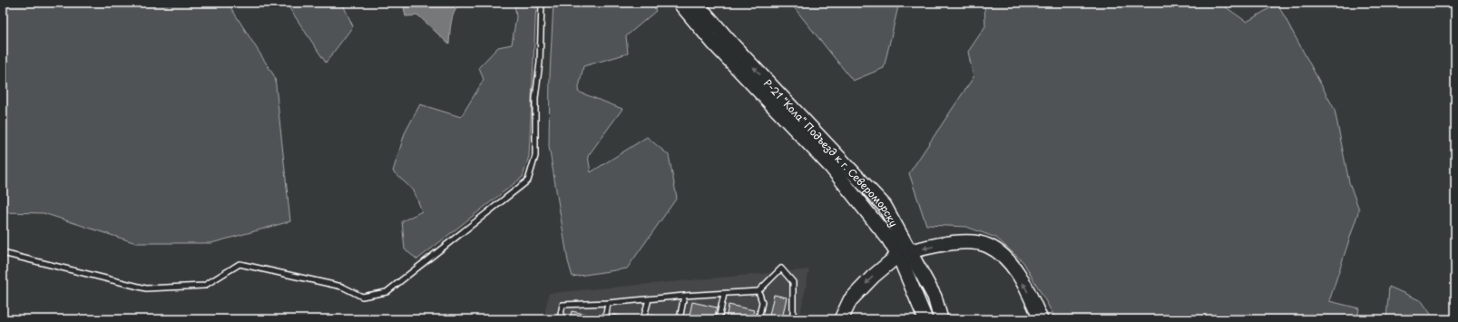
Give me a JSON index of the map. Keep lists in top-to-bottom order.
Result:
{
  "streets": {
    "main road": ["Р-21 \"Кола\" Подъезд к г. Североморску"]
  }
}
